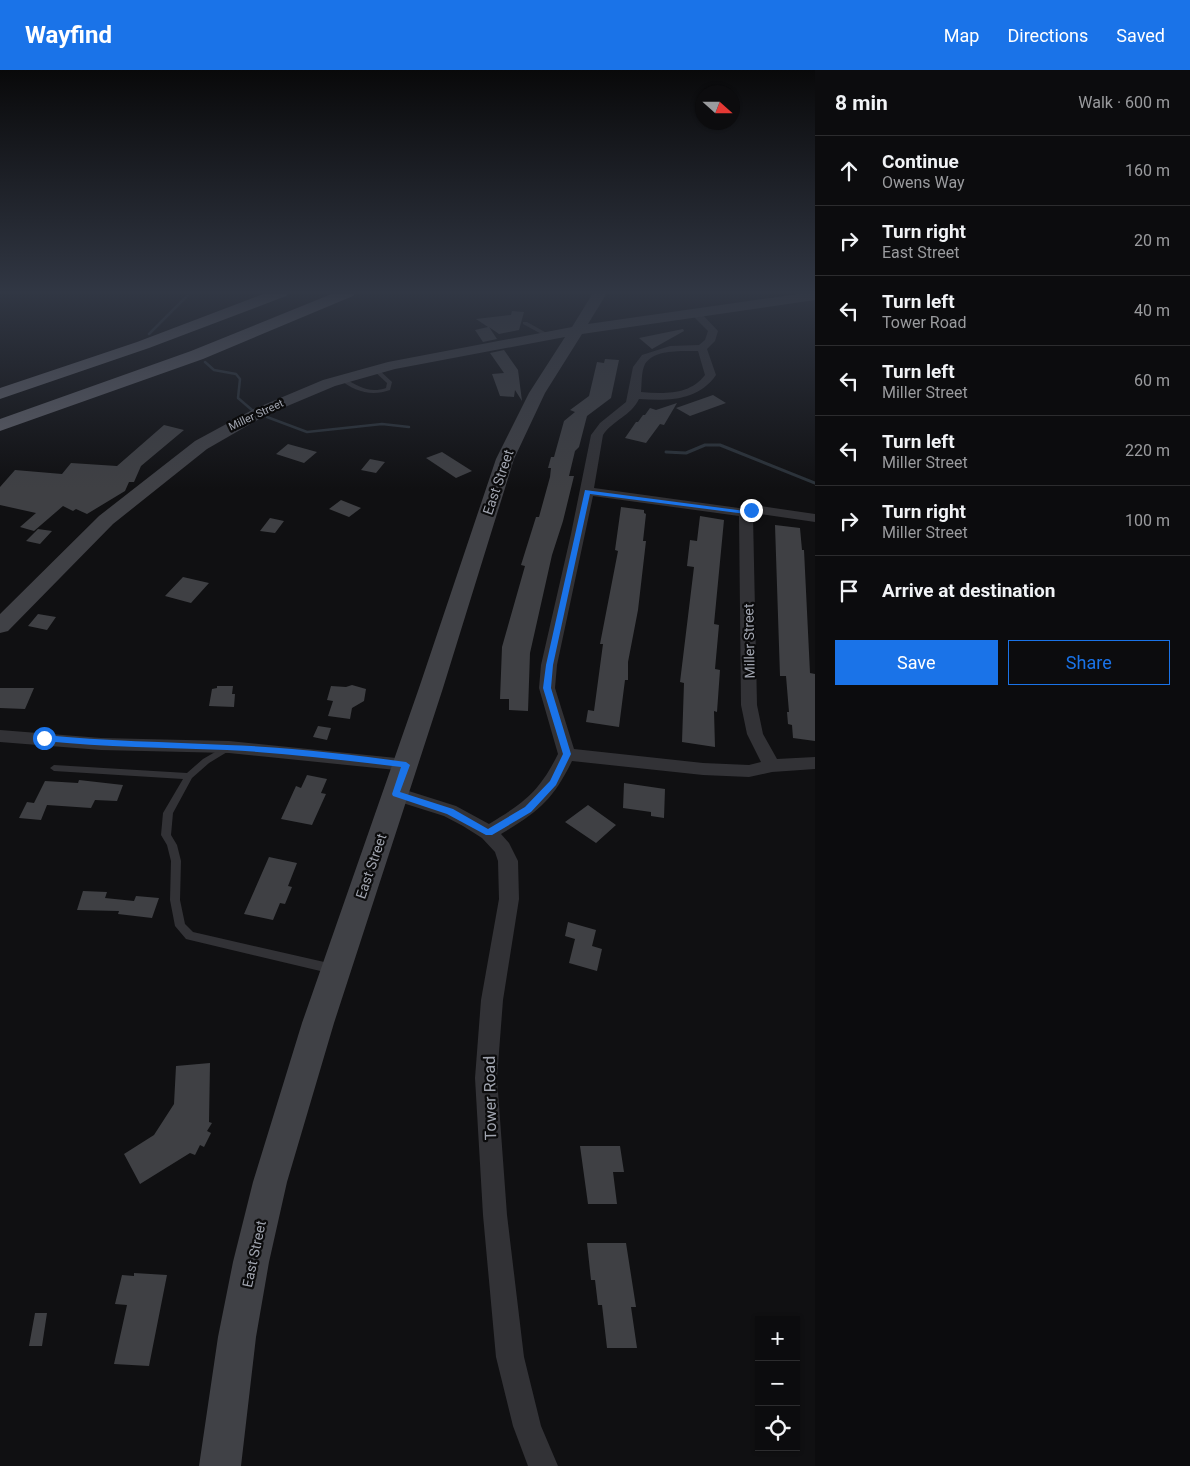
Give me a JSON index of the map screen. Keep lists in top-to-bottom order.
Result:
{
  "streets": {
    "main road": ["Miller Street", "East Street"],
    "street": ["Tower Road"]
  },
  "crossings": [
    ["East Street", "Tower Road"]
  ],
  "north": "right",
  "page": {
    "header": "Wayfind",
    "nav": ["Map", "Directions", "Saved"],
    "heading": ["8 min", "Walk · 600 m"],
    "list": [
      ["Continue", "Owens Way", "160 m"],
      ["Turn right", "East Street", "20 m"],
      ["Turn left", "Tower Road", "40 m"],
      ["Turn left", "Miller Street", "60 m"],
      ["Turn left", "Miller Street", "220 m"],
      ["Turn right", "Miller Street", "100 m"],
      "Arrive at destination"
    ],
    "buttons": ["Save", "Share"],
    "map_buttons": ["+", "−"]
  }
}
